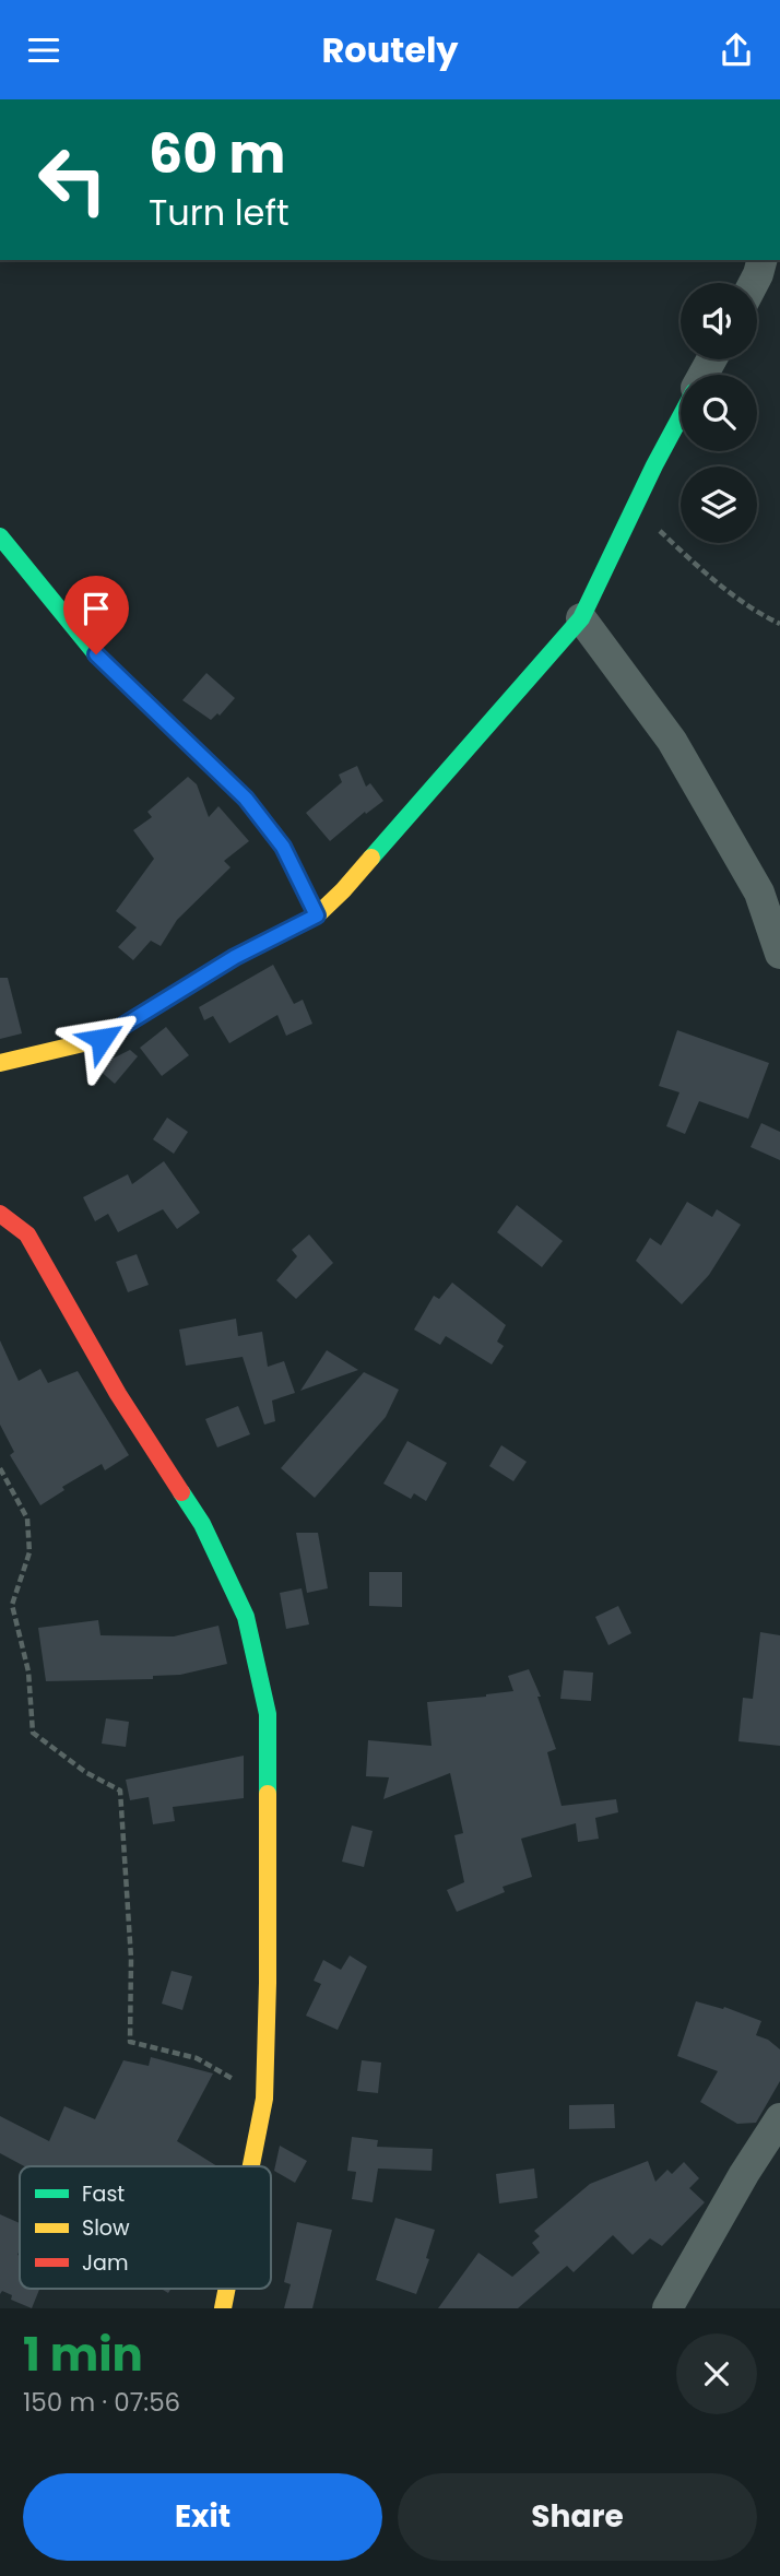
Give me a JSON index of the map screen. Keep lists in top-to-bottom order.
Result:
{
  "legend": ["Fast", "Slow", "Jam"],
  "page": {
    "header": "Routely",
    "turn": ["60 m", "Turn left"],
    "heading": ["1 min", "150 m · 07:56"],
    "buttons": ["Exit", "Share"]
  }
}
